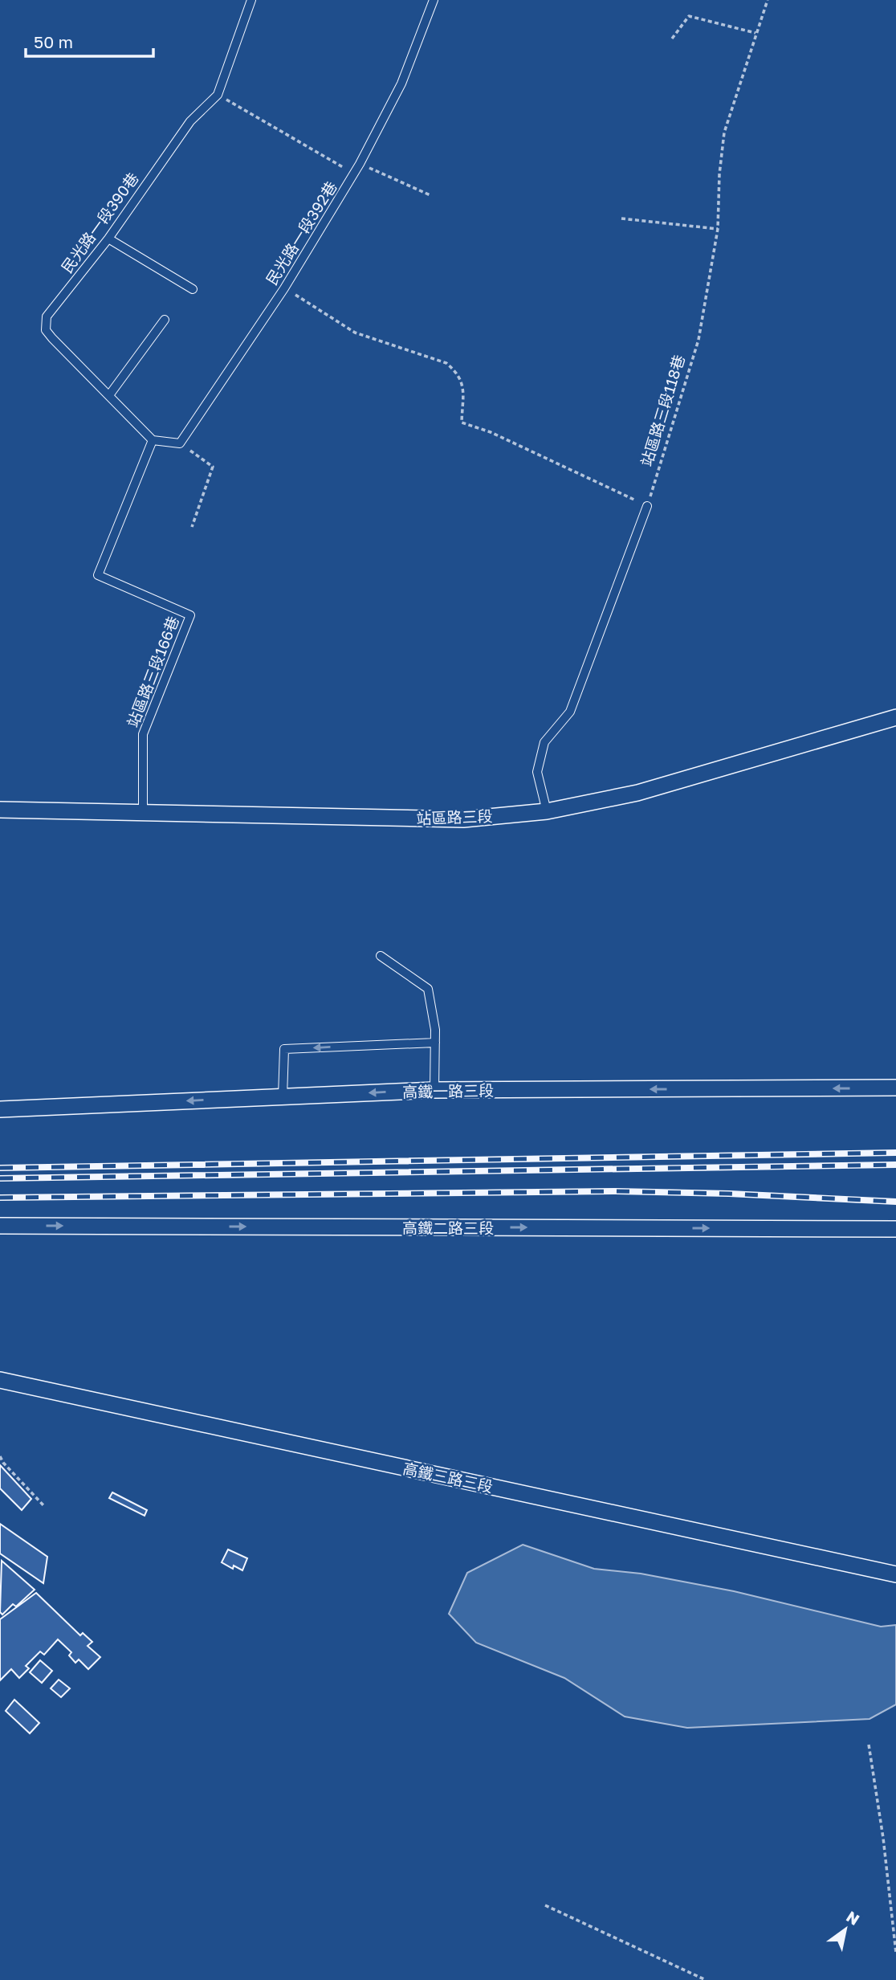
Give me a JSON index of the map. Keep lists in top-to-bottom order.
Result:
{
  "streets": {
    "street": [
      "站區路三段",
      "高鐵一路三段",
      "高鐵二路三段",
      "高鐵三路三段"
    ],
    "lane": ["民光路一段390巷", "民光路一段392巷", "站區路三段166巷"],
    "path": ["站區路三段118巷"]
  },
  "crossings": [
    ["民光路一段390巷", "站區路三段166巷"],
    ["站區路三段166巷", "站區路三段"]
  ],
  "one_way": ["高鐵一路三段", "高鐵二路三段"],
  "scale_bar": "50 m",
  "north": "top right"
}
